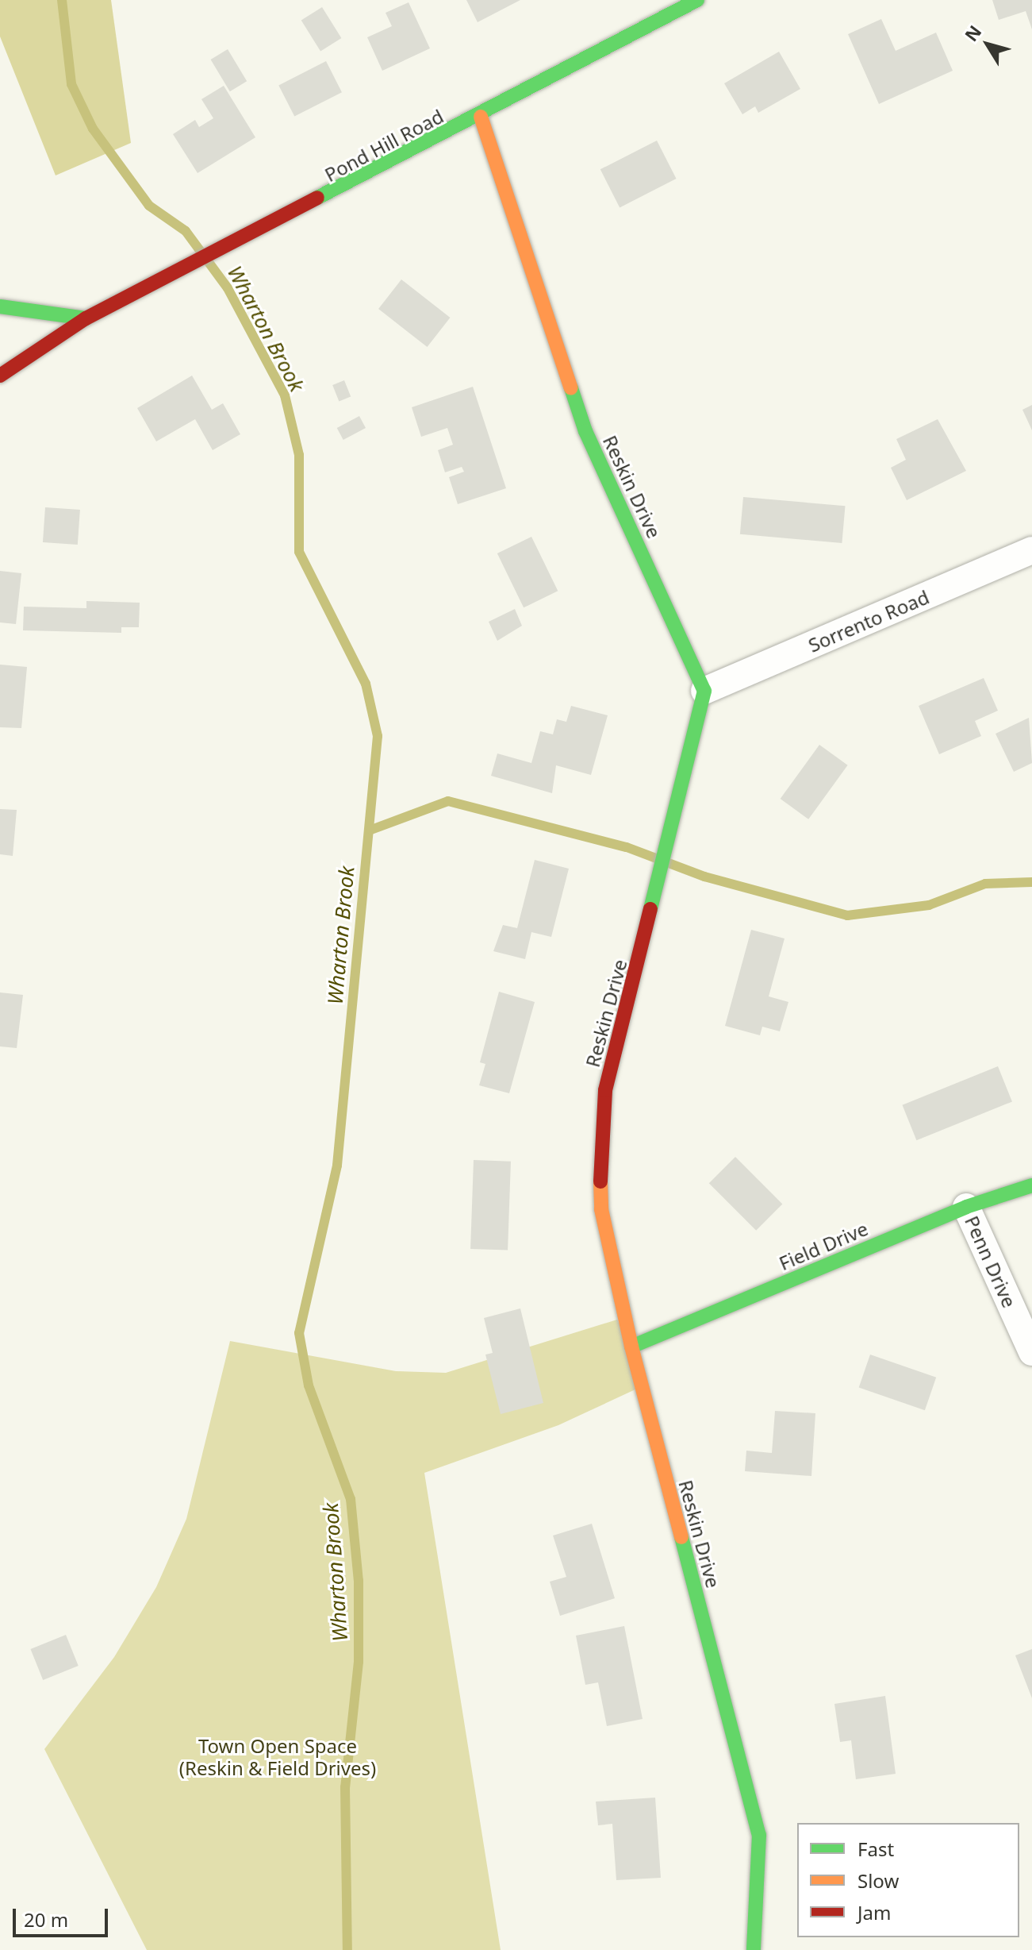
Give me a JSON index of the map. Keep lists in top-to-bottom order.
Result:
{
  "streets": {
    "street": [
      "Pond Hill Road",
      "Reskin Drive",
      "Sorrento Road",
      "Field Drive",
      "Penn Drive"
    ]
  },
  "crossings": [
    ["Pond Hill Road", "Reskin Drive"],
    ["Reskin Drive", "Sorrento Road"],
    ["Reskin Drive", "Field Drive"],
    ["Field Drive", "Penn Drive"]
  ],
  "water": ["Wharton Brook"],
  "parks": ["Town Open Space (Reskin & Field Drives)"],
  "legend": ["Fast", "Slow", "Jam"],
  "scale_bar": "20 m",
  "north": "top left"
}
